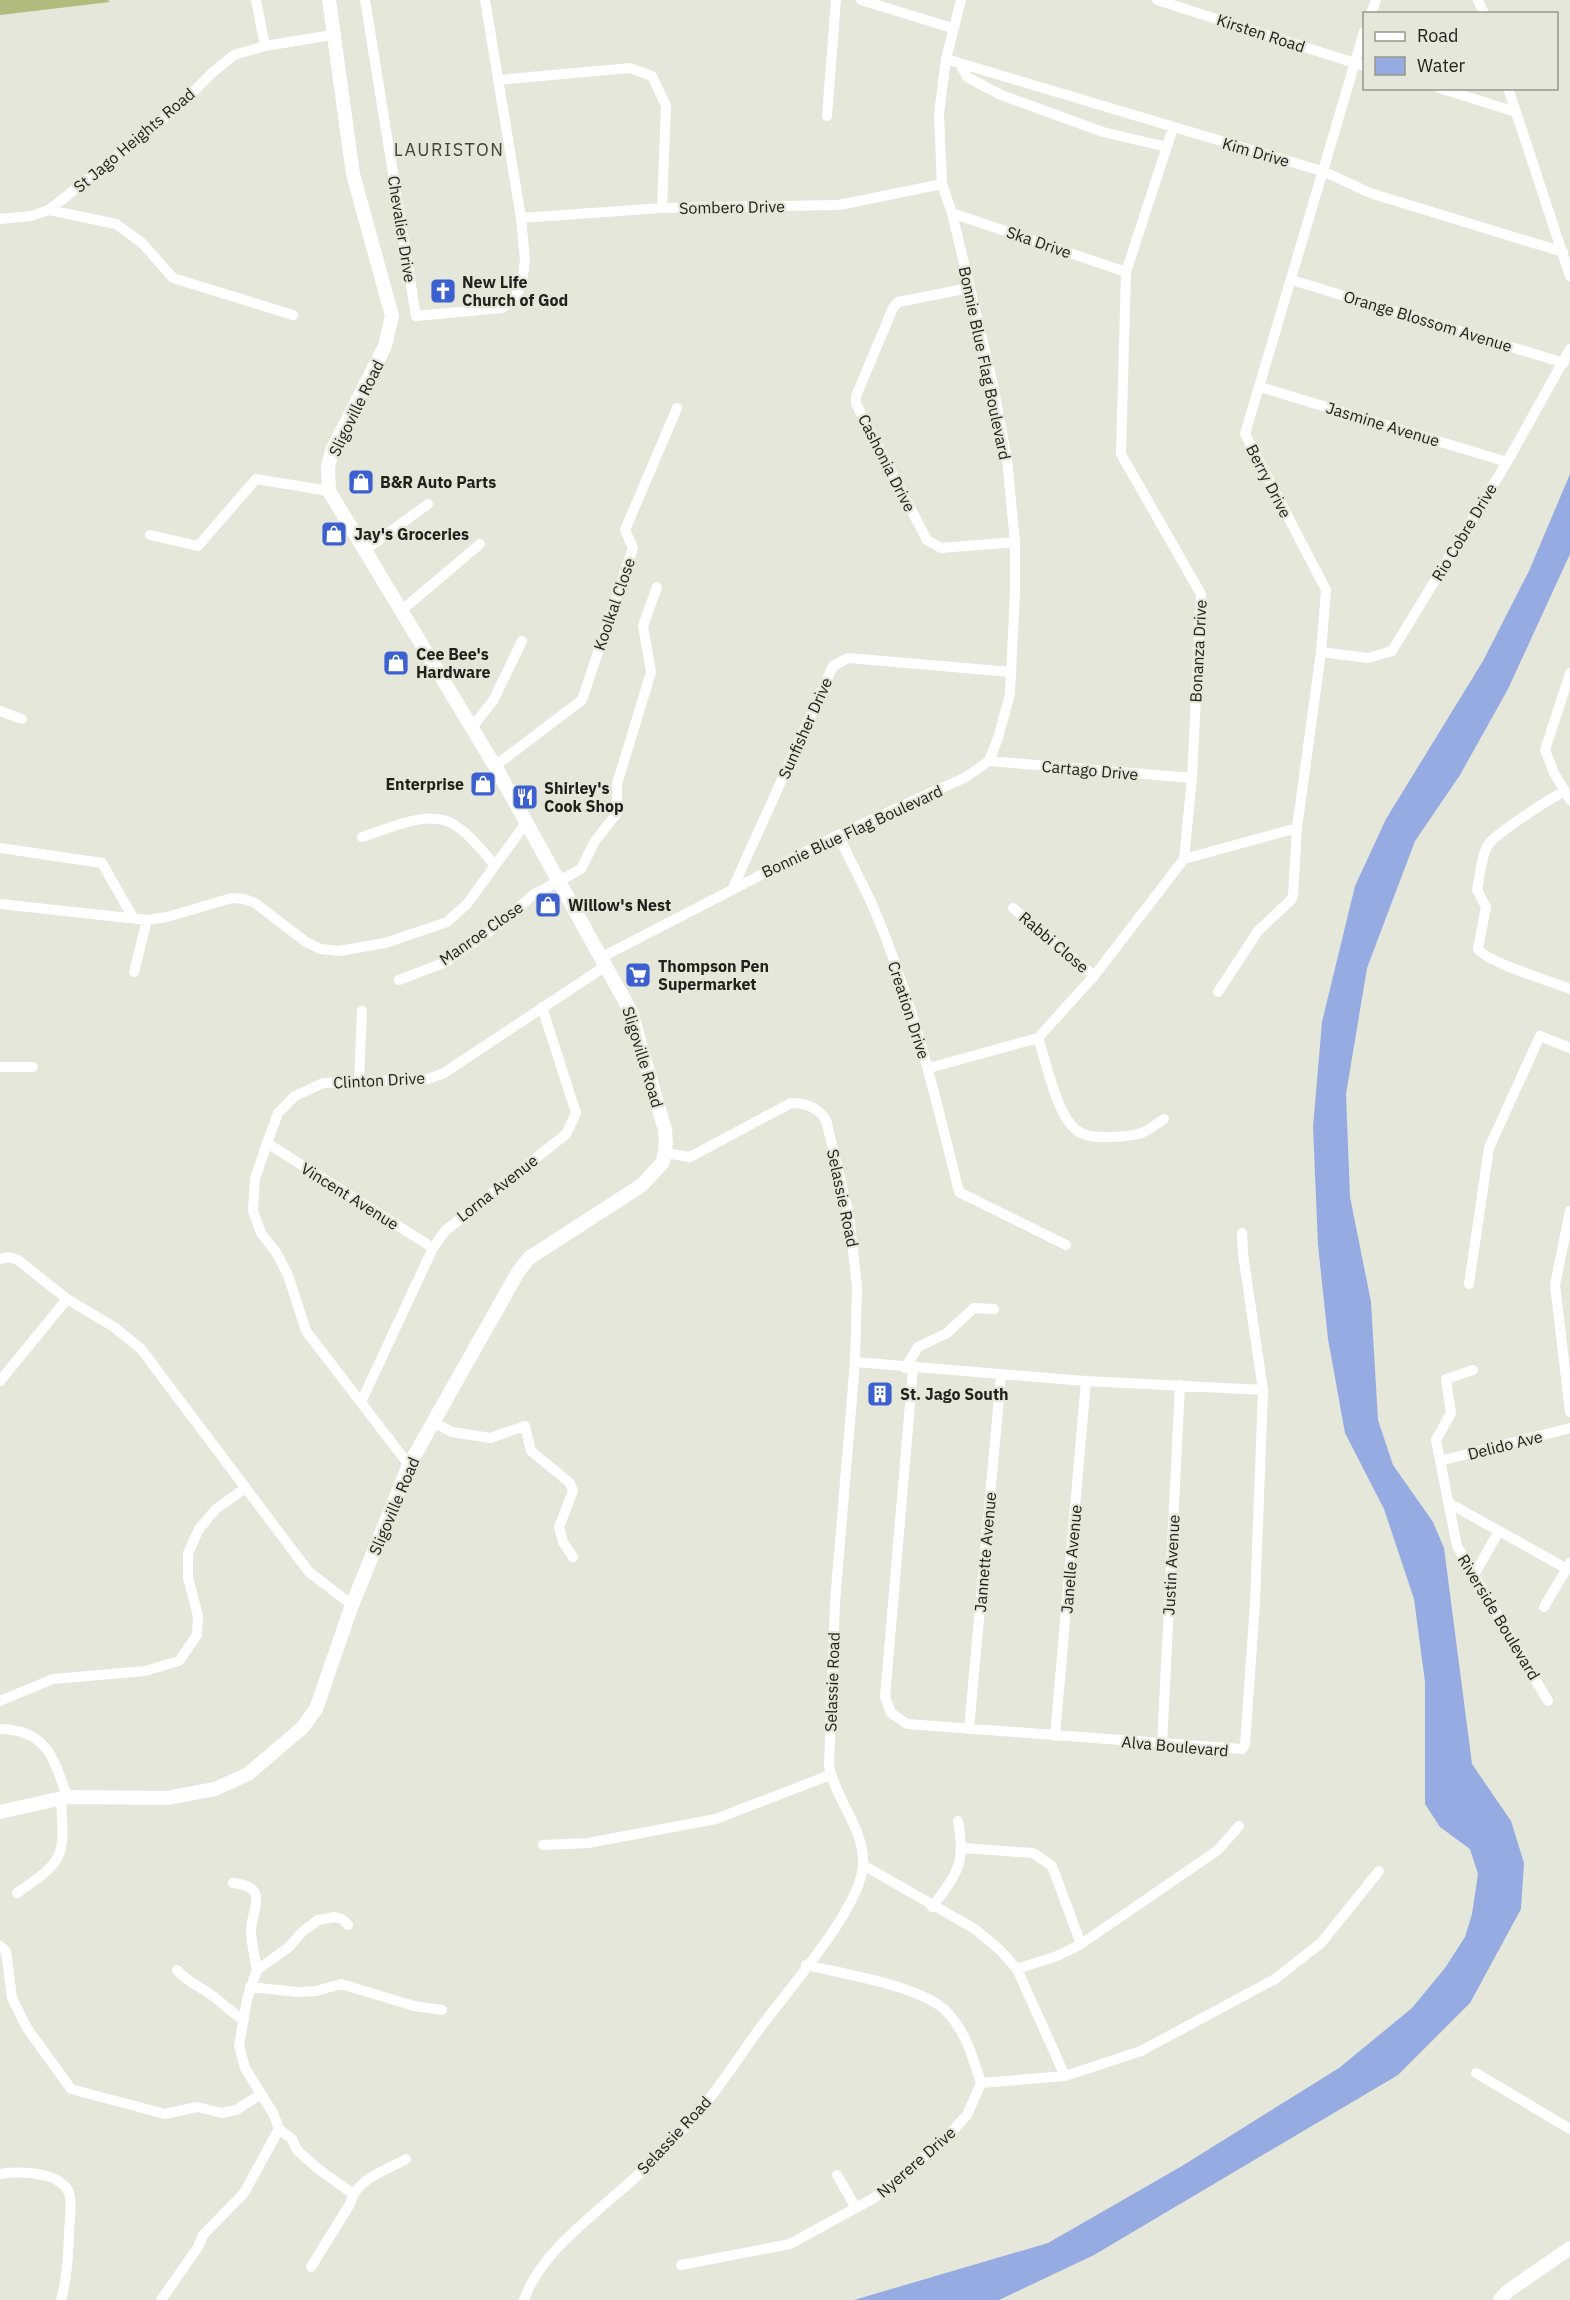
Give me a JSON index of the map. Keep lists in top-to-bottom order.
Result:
{
  "streets": {
    "street": [
      "Kirsten Road",
      "St Jago Heights Road",
      "Kim Drive",
      "Sombero Drive",
      "Chevalier Drive",
      "Ska Drive",
      "Orange Blossom Avenue",
      "Bonnie Blue Flag Boulevard",
      "Sligoville Road",
      "Jasmine Avenue",
      "Cashonia Drive",
      "Berry Drive",
      "Rio Cobre Drive",
      "Koolkal Close",
      "Bonanza Drive",
      "Sunfisher Drive",
      "Cartago Drive",
      "Manroe Close",
      "Rabbi Close",
      "Creation Drive",
      "Clinton Drive",
      "Lorna Avenue",
      "Vincent Avenue",
      "Selassie Road",
      "Delido Ave",
      "Jannette Avenue",
      "Janelle Avenue",
      "Justin Avenue",
      "Riverside Boulevard",
      "Alva Boulevard",
      "Nyerere Drive"
    ]
  },
  "crossings": [
    ["Kirsten Road", "Berry Drive"],
    ["St Jago Heights Road", "Sligoville Road"],
    ["Kim Drive", "Bonnie Blue Flag Boulevard"],
    ["Kim Drive", "Berry Drive"],
    ["Kim Drive", "Bonanza Drive"],
    ["Sombero Drive", "Chevalier Drive"],
    ["Sombero Drive", "Bonnie Blue Flag Boulevard"],
    ["Ska Drive", "Bonnie Blue Flag Boulevard"],
    ["Ska Drive", "Bonanza Drive"],
    ["Orange Blossom Avenue", "Berry Drive"],
    ["Orange Blossom Avenue", "Rio Cobre Drive"],
    ["Bonnie Blue Flag Boulevard", "Sligoville Road"],
    ["Bonnie Blue Flag Boulevard", "Cashonia Drive"],
    ["Bonnie Blue Flag Boulevard", "Sunfisher Drive"],
    ["Bonnie Blue Flag Boulevard", "Cartago Drive"],
    ["Bonnie Blue Flag Boulevard", "Creation Drive"],
    ["Bonnie Blue Flag Boulevard", "Clinton Drive"],
    ["Sligoville Road", "Koolkal Close"],
    ["Sligoville Road", "Manroe Close"],
    ["Sligoville Road", "Clinton Drive"],
    ["Sligoville Road", "Selassie Road"],
    ["Jasmine Avenue", "Berry Drive"],
    ["Jasmine Avenue", "Rio Cobre Drive"],
    ["Berry Drive", "Rio Cobre Drive"],
    ["Bonanza Drive", "Cartago Drive"],
    ["Clinton Drive", "Lorna Avenue"],
    ["Clinton Drive", "Vincent Avenue"],
    ["Lorna Avenue", "Vincent Avenue"],
    ["Delido Ave", "Riverside Boulevard"],
    ["Jannette Avenue", "Alva Boulevard"],
    ["Janelle Avenue", "Alva Boulevard"],
    ["Justin Avenue", "Alva Boulevard"]
  ],
  "districts": ["LAURISTON"],
  "places": {
    "church": ["New Life Church of God"],
    "shop": [
      "B&R Auto Parts",
      "Jay's Groceries",
      "Cee Bee's Hardware",
      "Enterprise",
      "Willow's Nest"
    ],
    "restaurant": ["Shirley's Cook Shop"],
    "supermarket": ["Thompson Pen Supermarket"],
    "building": ["St. Jago South"]
  },
  "legend": ["Road", "Water"]
}
